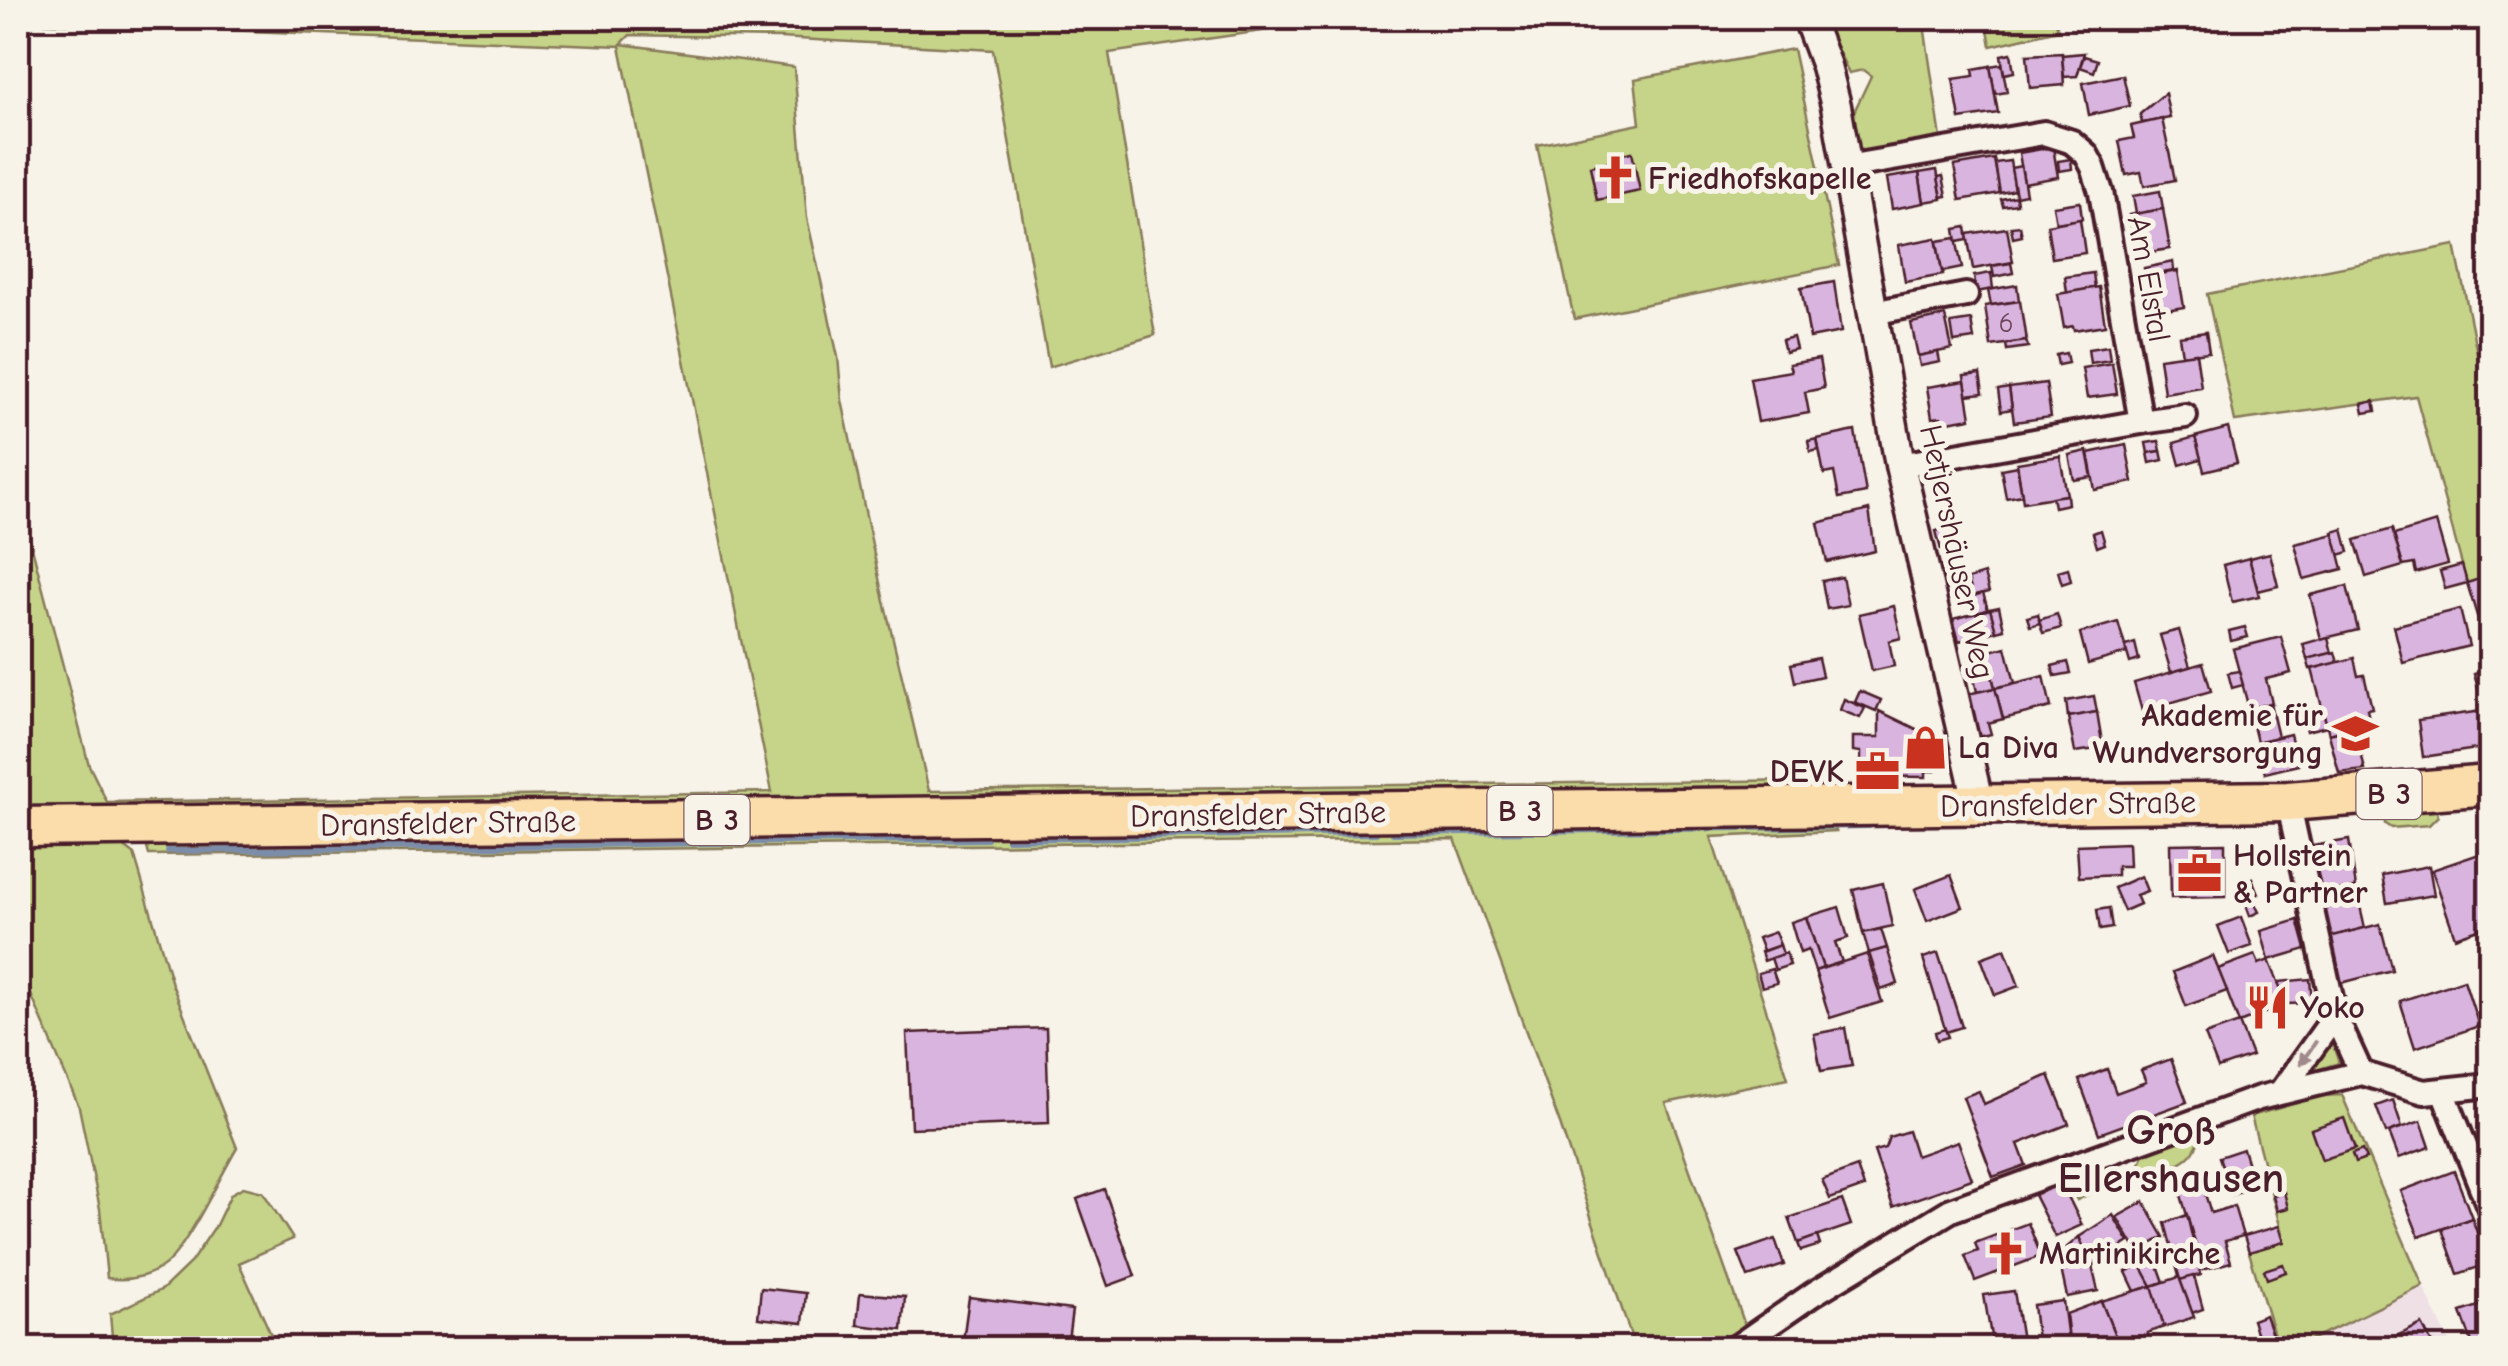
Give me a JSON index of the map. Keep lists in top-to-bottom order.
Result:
{
  "streets": {
    "main road": ["B 3", "Dransfelder Straße"],
    "street": ["Am Elstal", "Hetjershäuser Weg"]
  },
  "crossings": [
    ["Am Elstal", "Hetjershäuser Weg"],
    ["Hetjershäuser Weg", "Dransfelder Straße"]
  ],
  "districts": ["Groß Ellershausen"],
  "places": {
    "church": ["Friedhofskapelle", "Martinikirche"],
    "school or university": ["Akademie für Wundversorgung"],
    "shop": ["La Diva"],
    "office": ["DEVK", "Hollstein & Partner"],
    "restaurant": ["Yoko"]
  },
  "house_numbers": ["6"]
}
